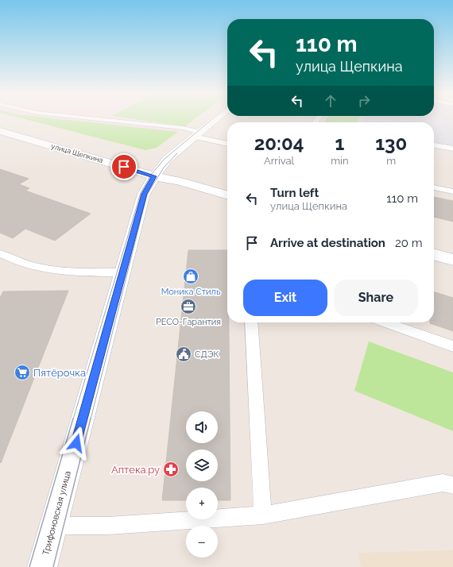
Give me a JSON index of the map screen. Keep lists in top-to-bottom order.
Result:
{
  "streets": {
    "street": ["улица Щепкина", "Трифоновская улица"]
  },
  "crossings": [
    ["улица Щепкина", "Трифоновская улица"]
  ],
  "places": {
    "shop": ["Моника Стиль"],
    "office": ["РЕСО-Гарантия"],
    "public building": ["СДЭК"],
    "supermarket": ["Пятёрочка"],
    "pharmacy": ["Аптека.ру"]
  },
  "page": {
    "turn": ["110 m", "улица Щепкина"],
    "eta": [
      "20:04",
      "Arrival",
      "1",
      "min",
      "130",
      "m"
    ],
    "list": [
      {
        "name": "Turn left",
        "note": "улица Щепкина",
        "value": "110 m"
      },
      {
        "name": "Arrive at destination",
        "value": "20 m"
      }
    ],
    "buttons": ["Exit", "Share"],
    "map_buttons": ["+", "−"]
  }
}
